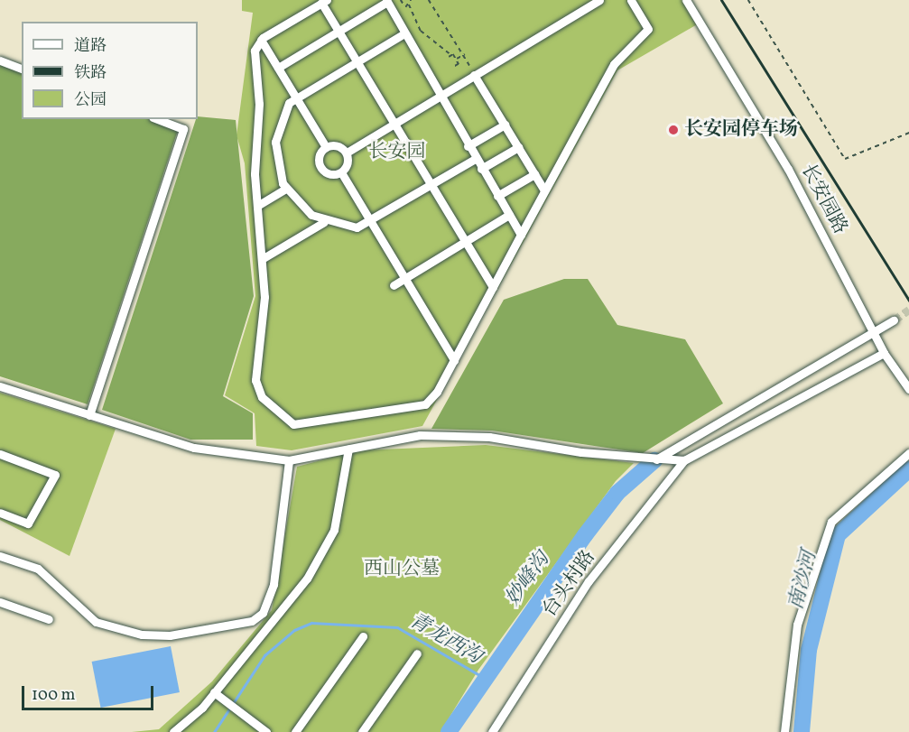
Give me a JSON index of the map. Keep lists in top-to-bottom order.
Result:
{
  "streets": {
    "street": ["长安园路", "台头村路"]
  },
  "water": ["妙峰沟", "南沙河", "青龙西沟"],
  "parks": ["长安园", "西山公墓"],
  "places": ["长安园停车场"],
  "legend": ["道路", "铁路", "公园"],
  "scale_bar": "100 m"
}
